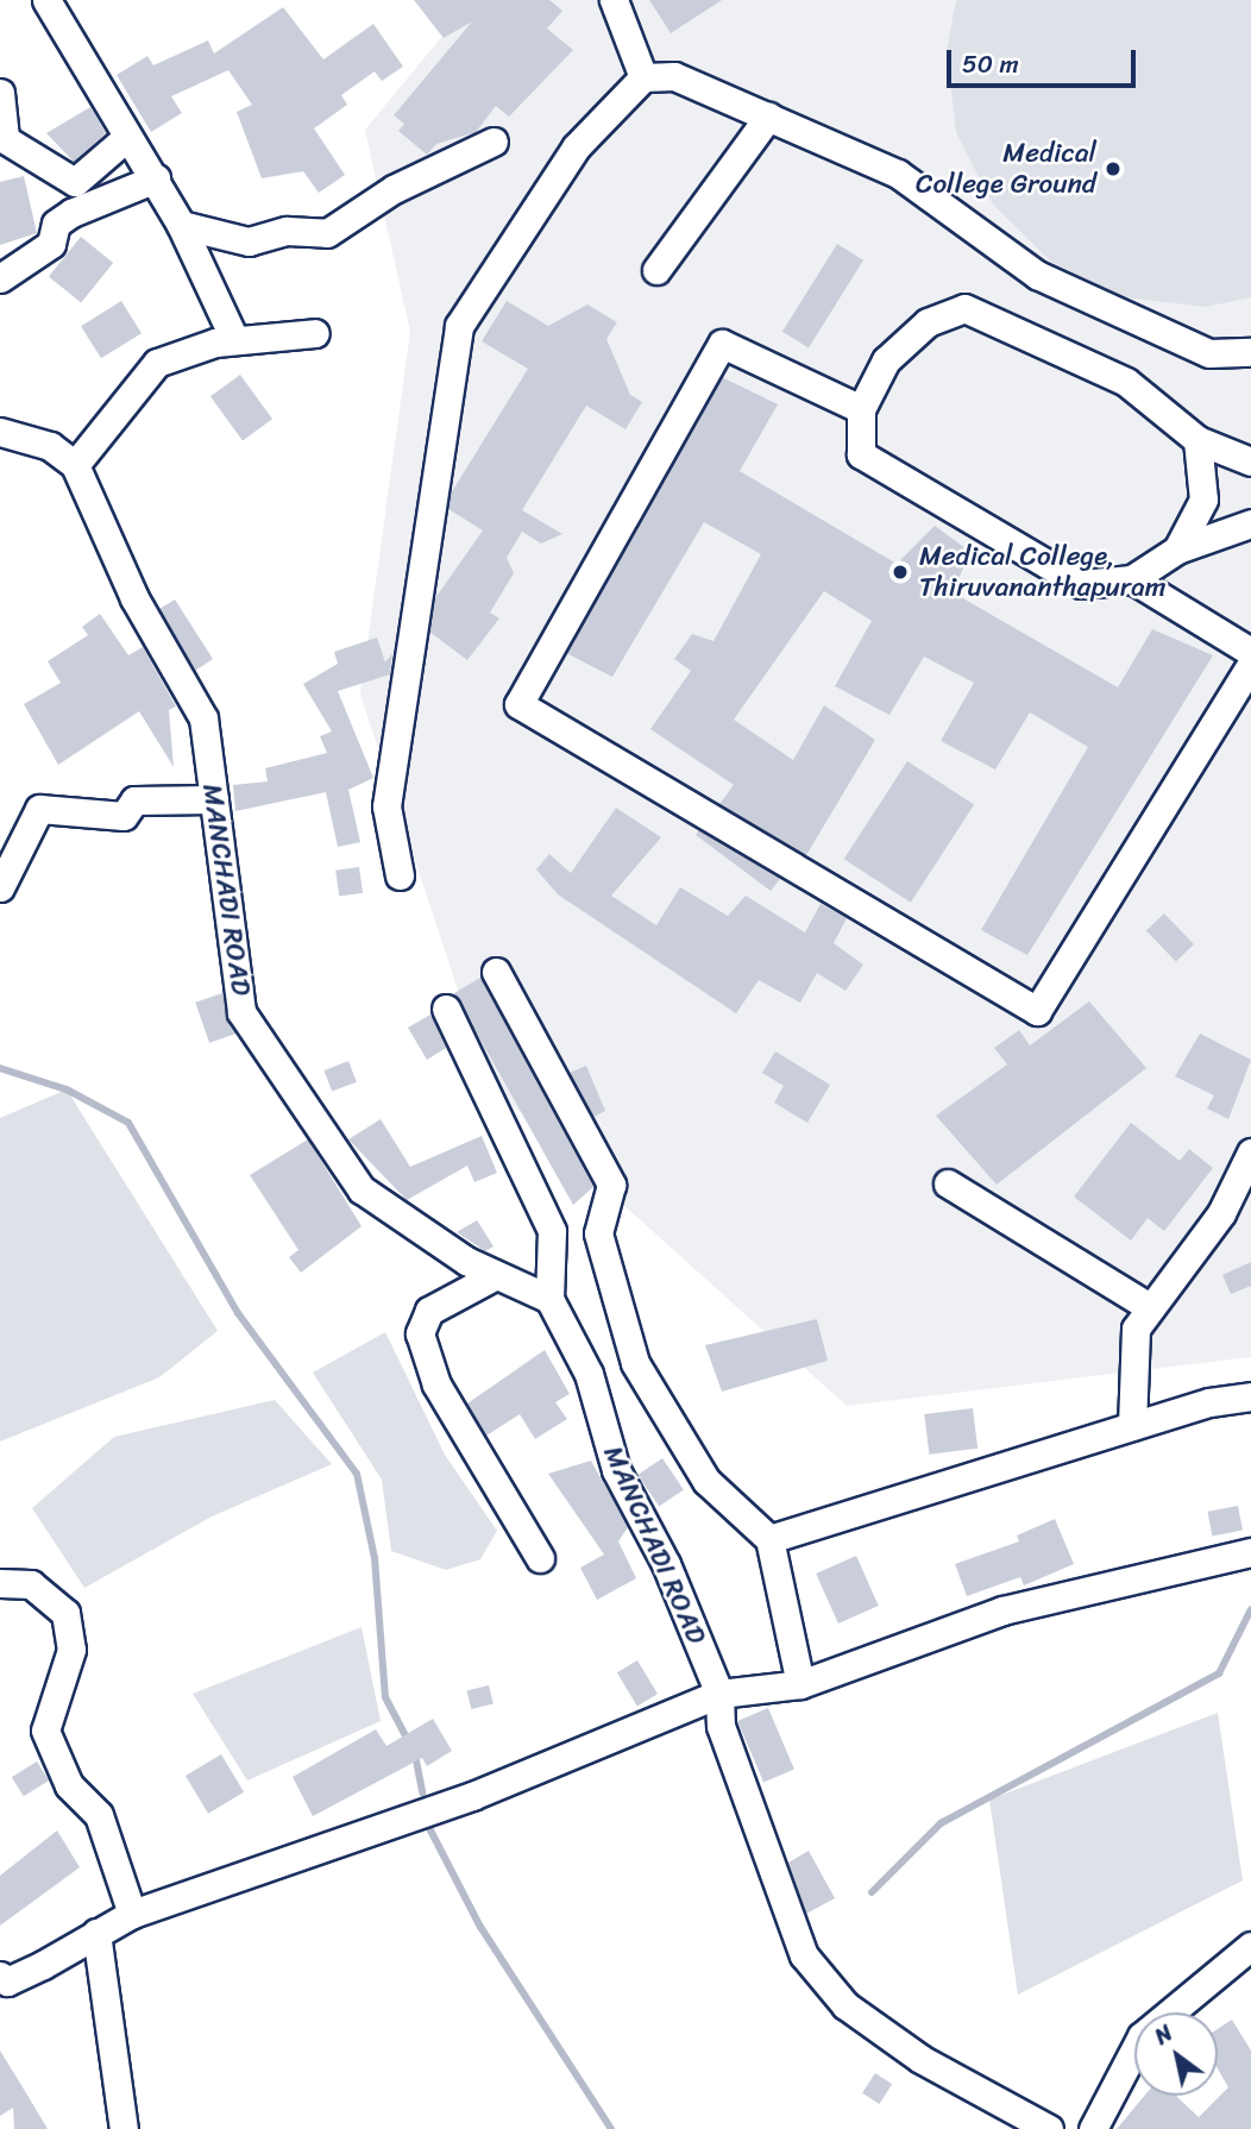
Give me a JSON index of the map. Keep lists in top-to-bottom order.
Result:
{
  "streets": {
    "street": ["MANCHADI ROAD"]
  },
  "places": ["Medical College Ground", "Medical College, Thiruvananthapuram"],
  "scale_bar": "50 m",
  "north": "top left"
}
